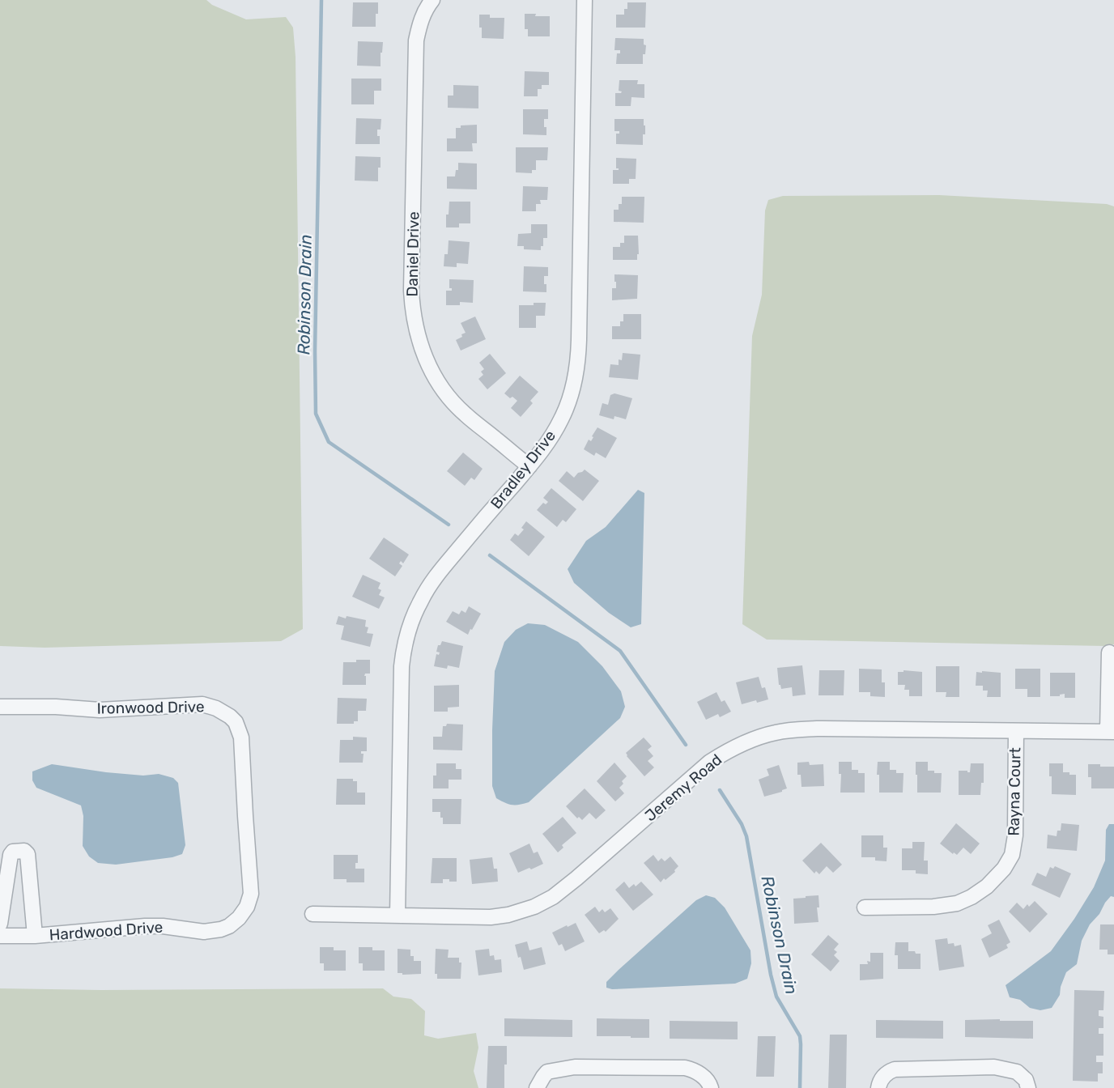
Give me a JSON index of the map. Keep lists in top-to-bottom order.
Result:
{
  "streets": {
    "street": [
      "Daniel Drive",
      "Bradley Drive",
      "Ironwood Drive",
      "Jeremy Road",
      "Rayna Court",
      "Hardwood Drive"
    ]
  },
  "crossings": [
    ["Daniel Drive", "Bradley Drive"],
    ["Bradley Drive", "Jeremy Road"],
    ["Ironwood Drive", "Hardwood Drive"],
    ["Jeremy Road", "Rayna Court"]
  ],
  "water": ["Robinson Drain"]
}
